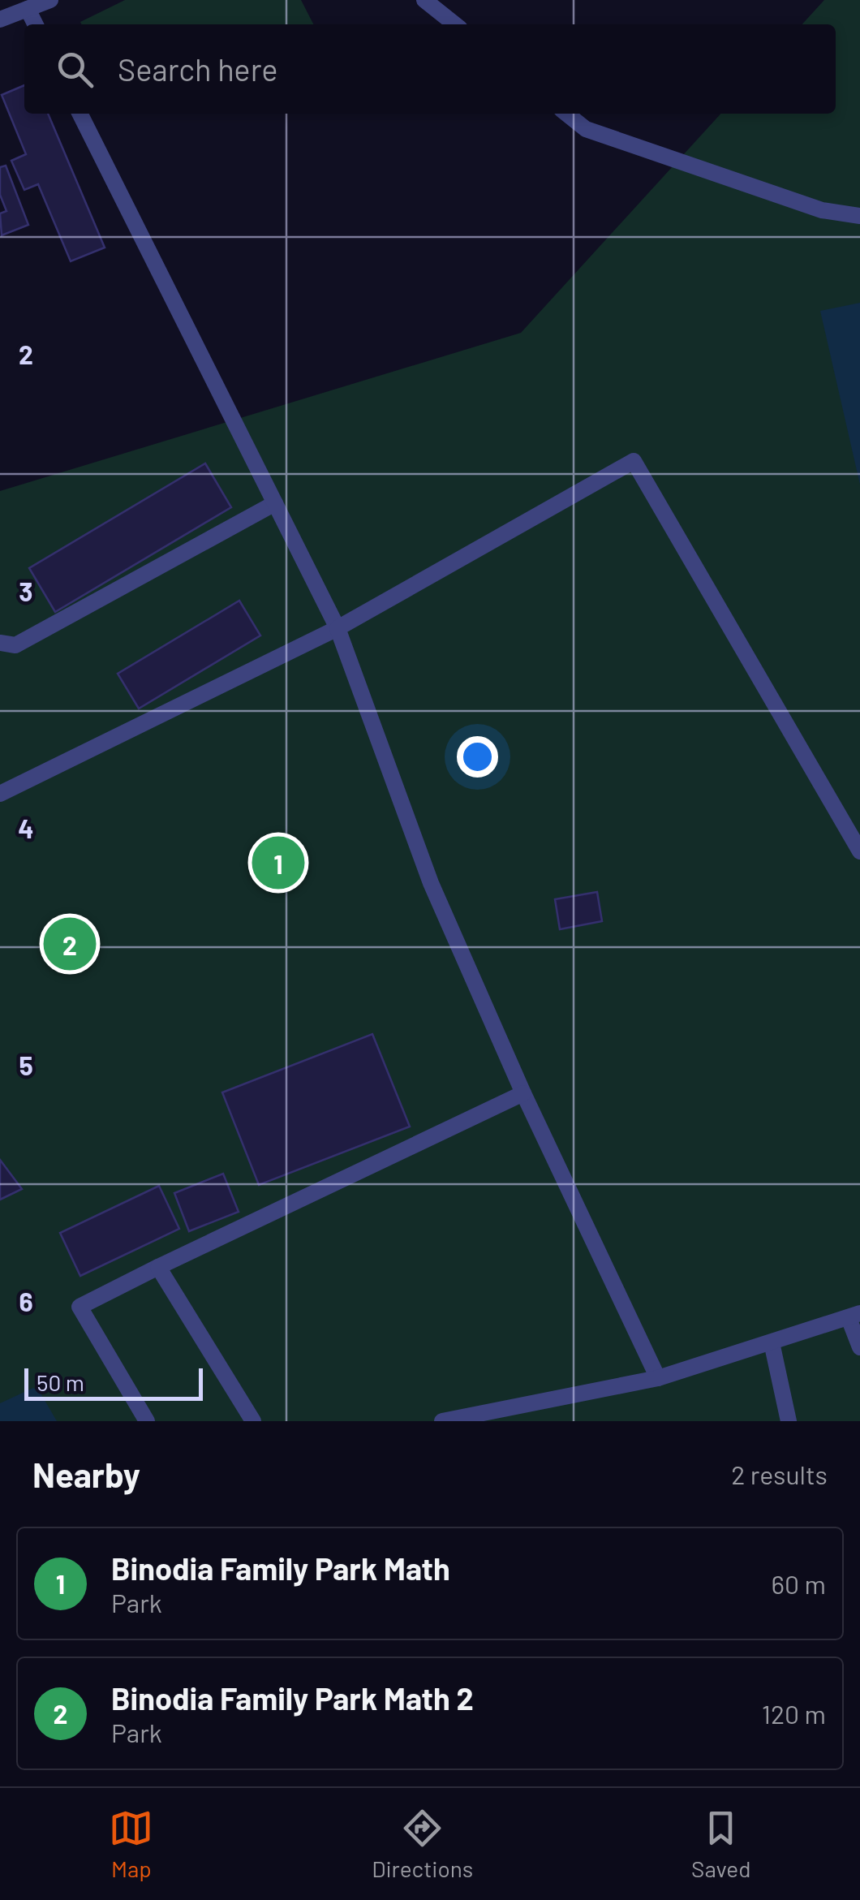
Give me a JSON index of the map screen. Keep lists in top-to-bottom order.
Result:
{
  "scale_bar": "50 m",
  "page": {
    "search": "Search here",
    "pins": ["1", "2"],
    "scale": "50 m",
    "heading": ["Nearby", "2 results"],
    "list": [
      {
        "mark": "1",
        "name": "Binodia Family Park Math",
        "note": "Park",
        "value": "60 m"
      },
      {
        "mark": "2",
        "name": "Binodia Family Park Math 2",
        "note": "Park",
        "value": "120 m"
      }
    ],
    "nav": ["Map", "Directions", "Saved"]
  },
  "grid": {
    "rows": [
      "2",
      "3",
      "4",
      "5",
      "6"
    ]
  }
}
